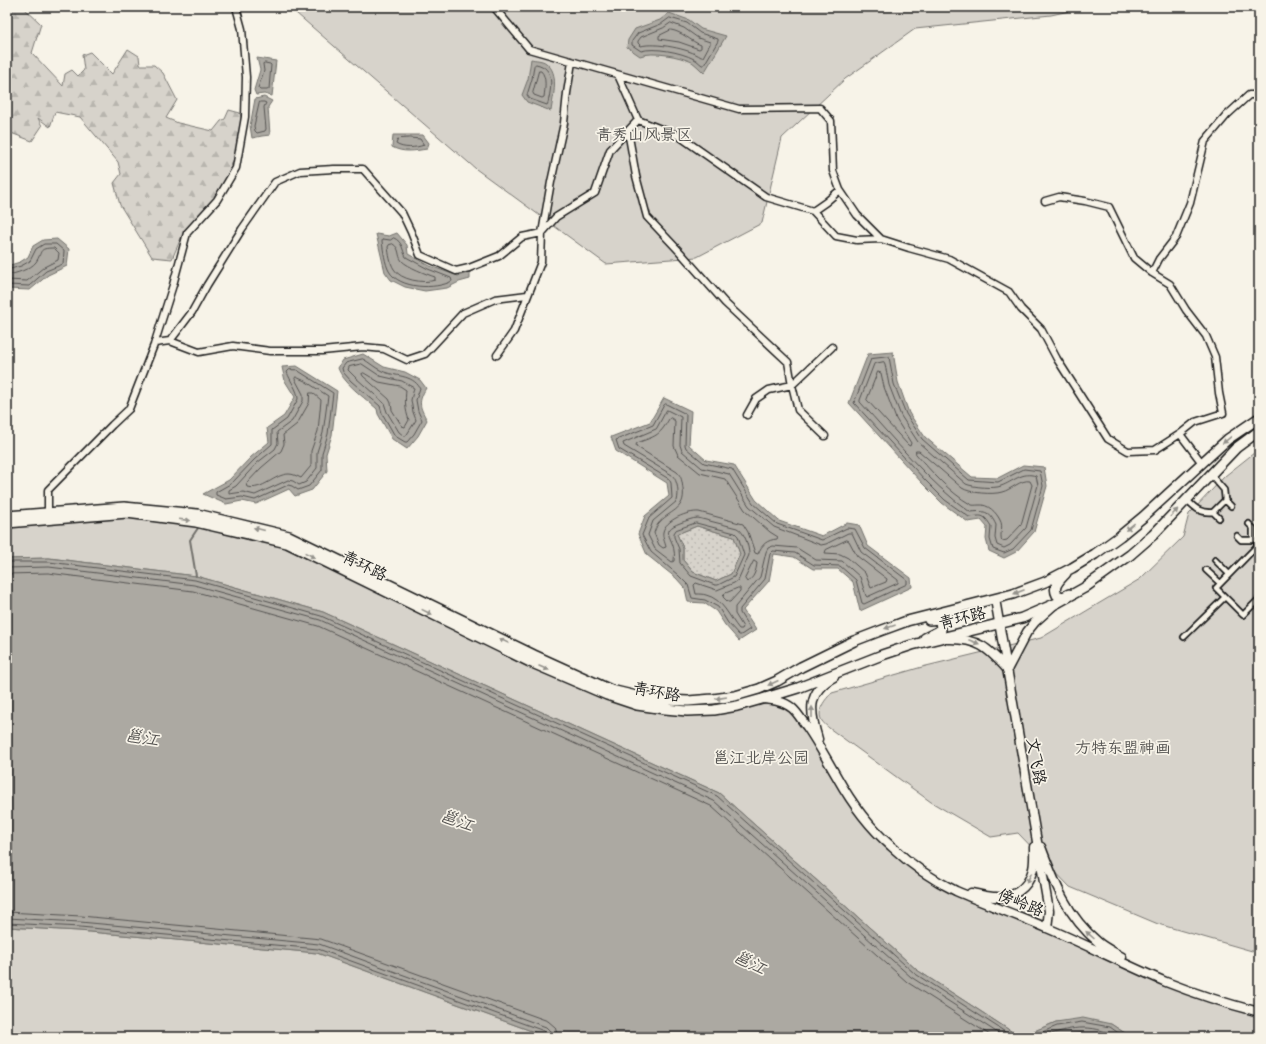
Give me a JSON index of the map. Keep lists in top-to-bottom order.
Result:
{
  "streets": {
    "main road": ["青环路"],
    "street": ["文飞路", "傍岭路"]
  },
  "crossings": [
    ["青环路", "文飞路"],
    ["文飞路", "傍岭路"]
  ],
  "water": ["邕江"],
  "parks": ["青秀山风景区", "方特东盟神画", "邕江北岸公园"]
}
